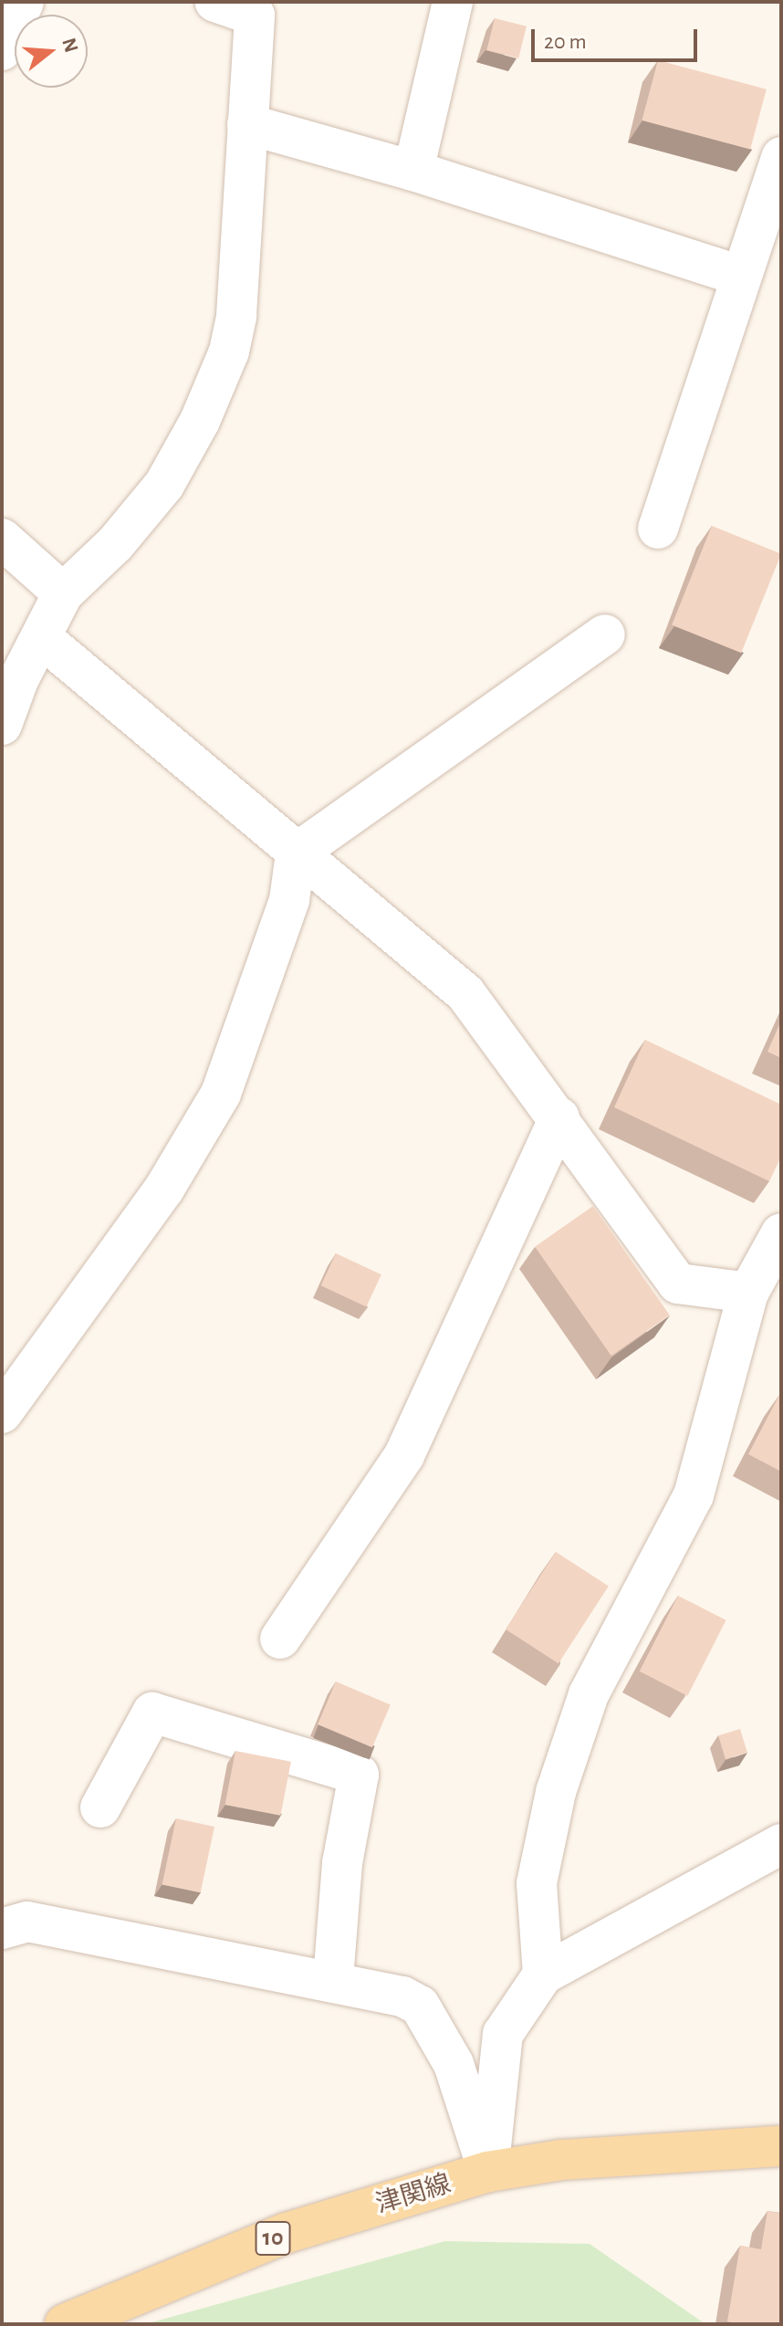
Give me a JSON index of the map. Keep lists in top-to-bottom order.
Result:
{
  "streets": {
    "main road": ["津関線", "10"]
  },
  "scale_bar": "20 m",
  "north": "right"
}
